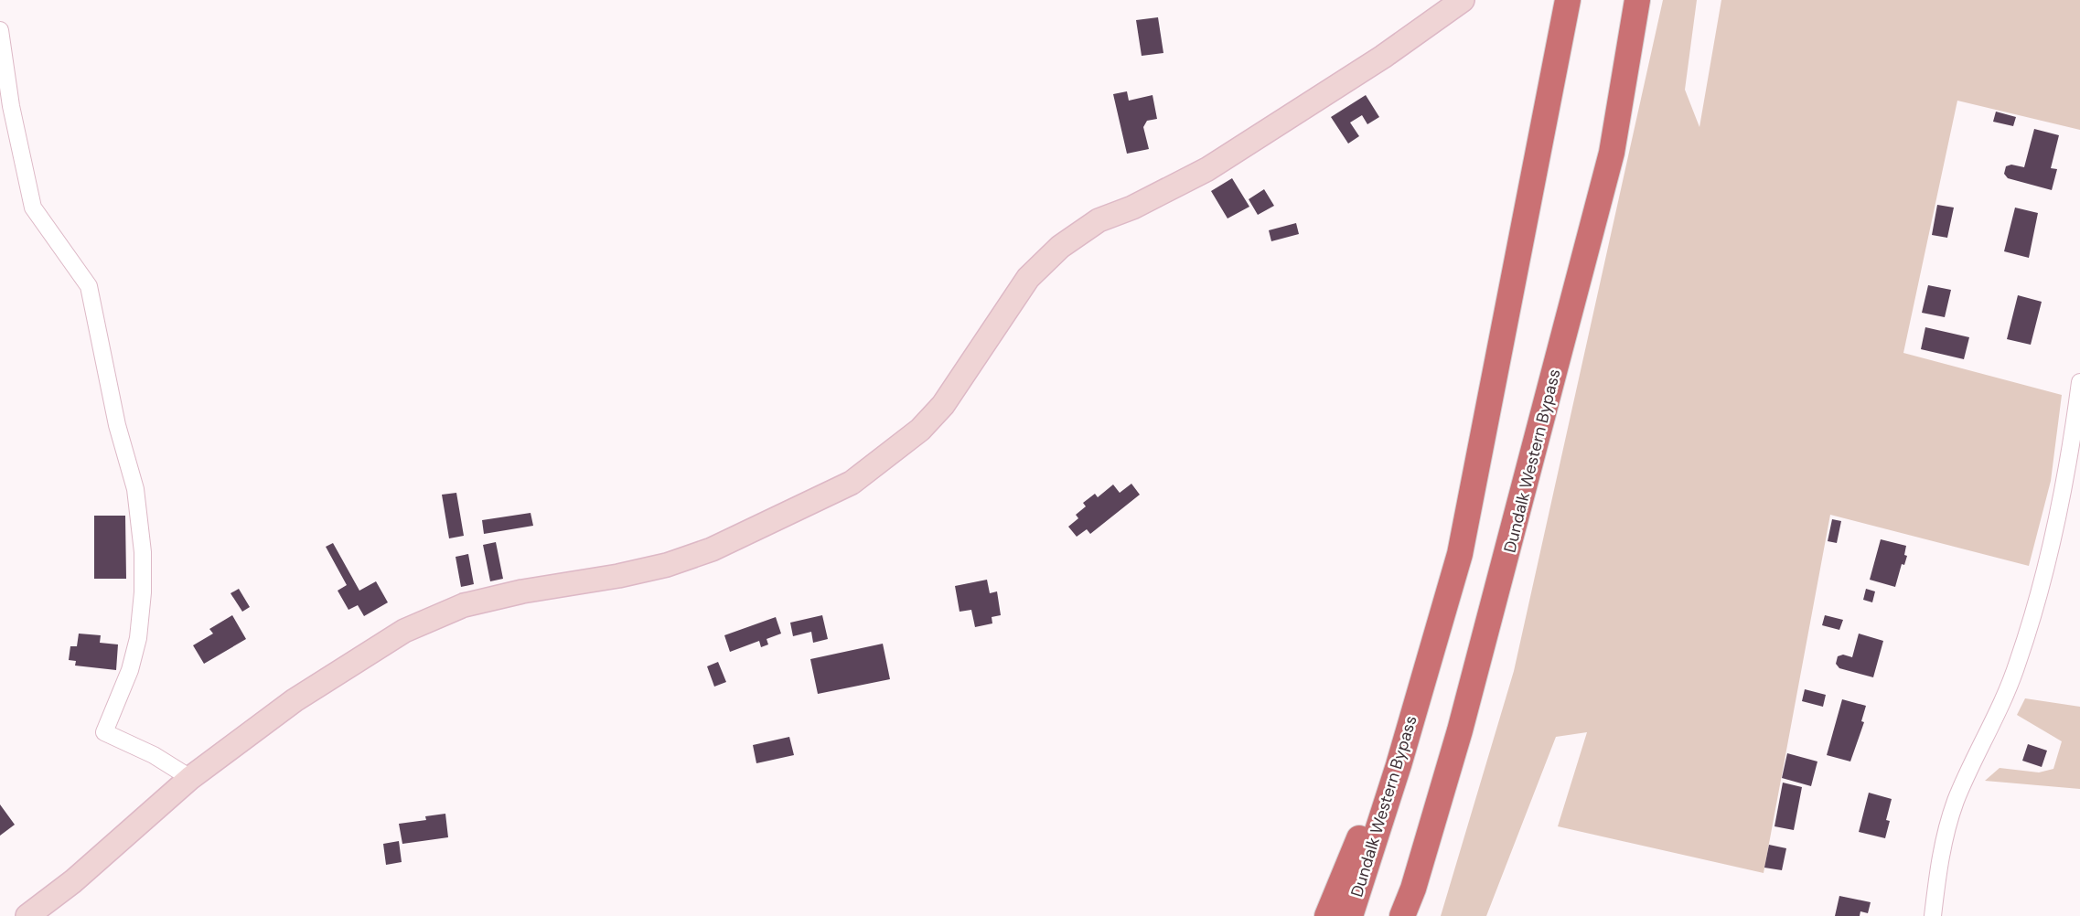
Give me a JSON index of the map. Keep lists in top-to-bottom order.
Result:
{
  "streets": {
    "highway": ["Dundalk Western Bypass"]
  }
}
